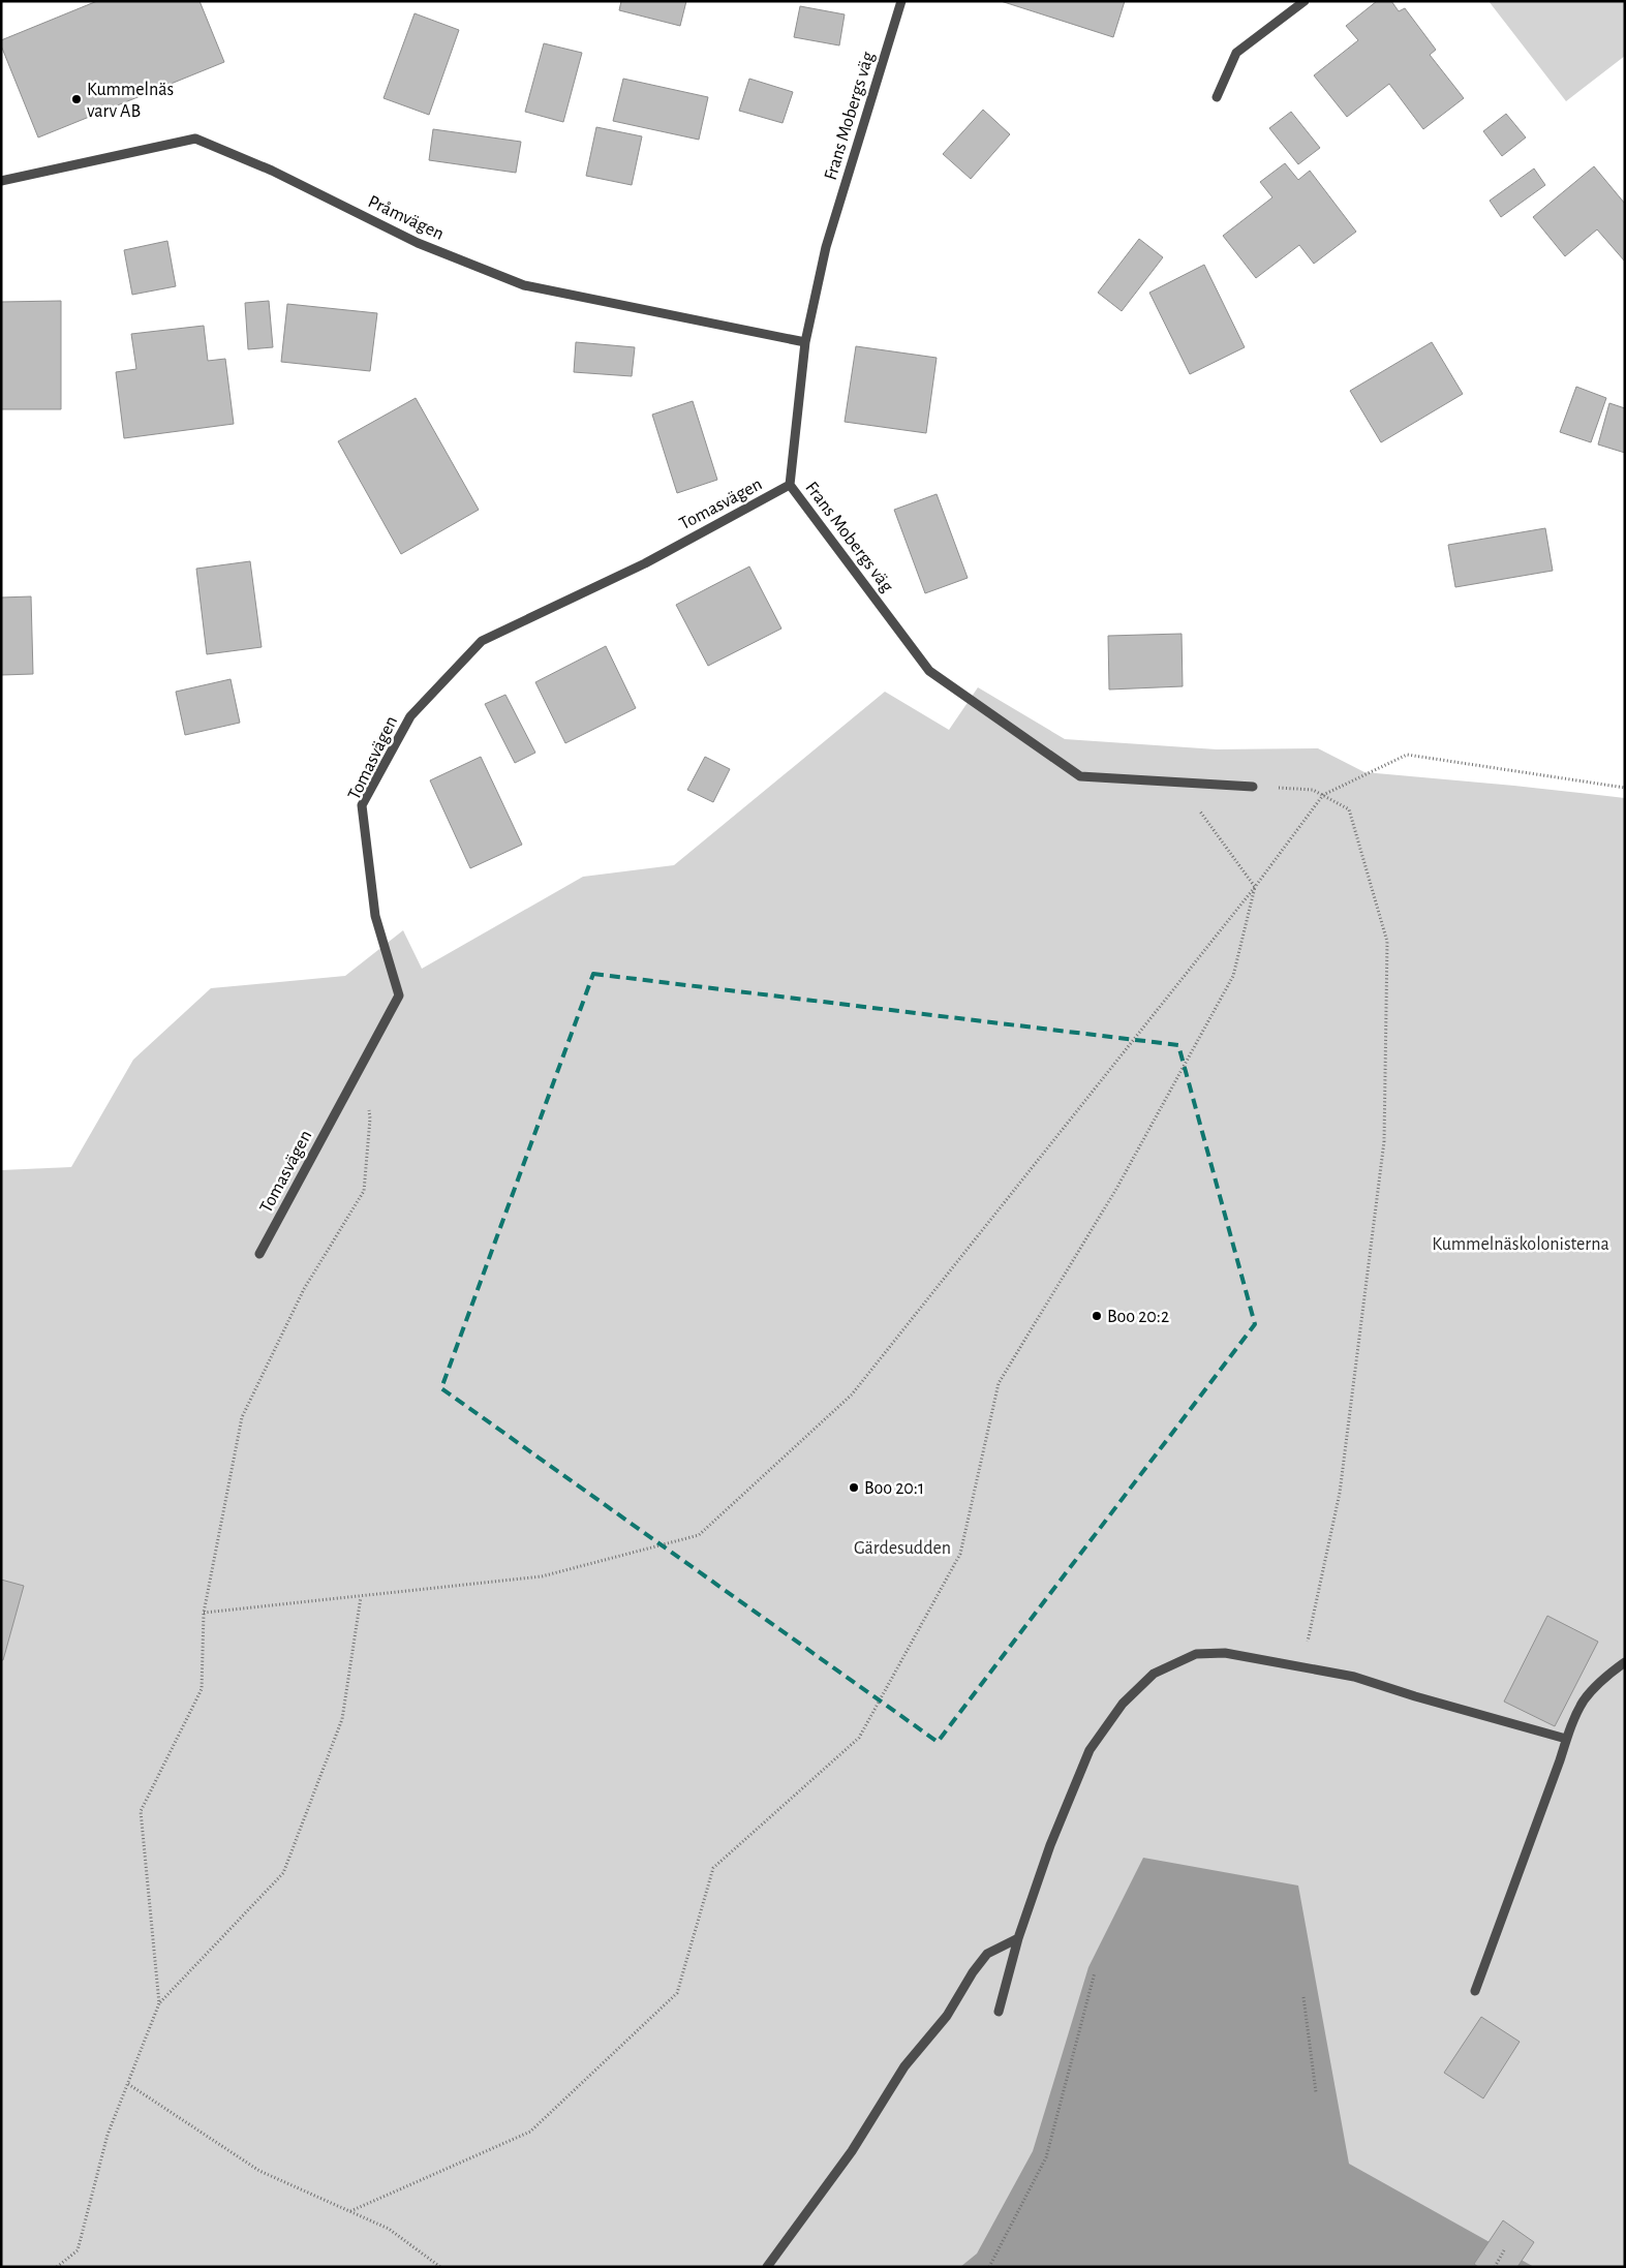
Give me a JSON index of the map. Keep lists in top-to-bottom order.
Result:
{
  "streets": {
    "street": ["Frans Mobergs väg", "Pråmvägen", "Tomasvägen"]
  },
  "crossings": [
    ["Frans Mobergs väg", "Pråmvägen"],
    ["Frans Mobergs väg", "Tomasvägen"]
  ],
  "parks": ["Kummelnäskolonisterna", "Gärdesudden"],
  "places": ["Kummelnäs varv AB", "Boo 20:2", "Boo 20:1"]
}
